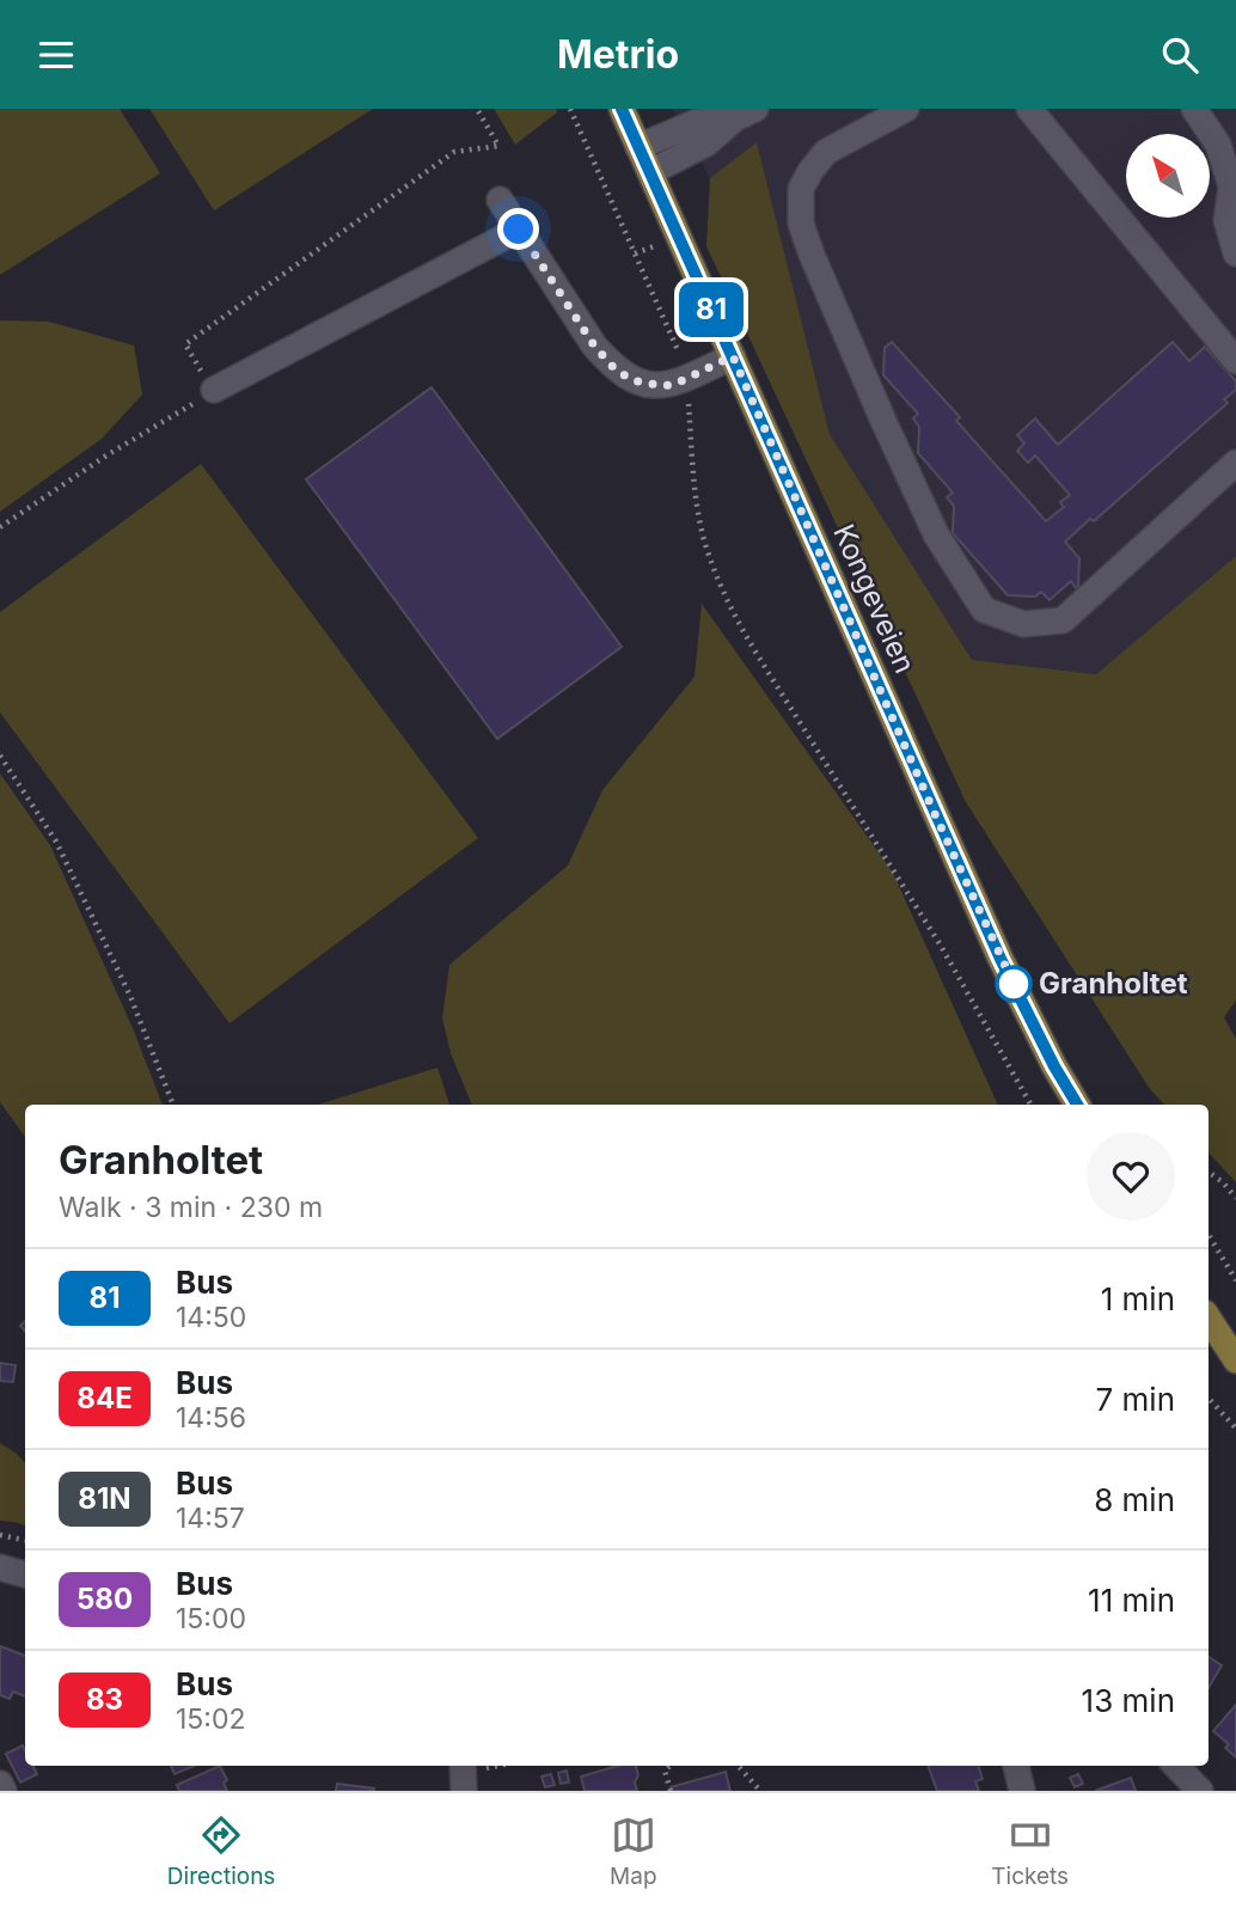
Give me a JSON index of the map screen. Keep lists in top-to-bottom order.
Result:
{
  "streets": {
    "main road": ["Kongeveien"]
  },
  "places": ["Granholtet"],
  "lines": ["bus line 81"],
  "north": "top left",
  "page": {
    "header": "Metrio",
    "on_map": "81",
    "heading": ["Granholtet", "Walk · 3 min · 230 m"],
    "list": [
      {
        "mark": "81",
        "name": "Bus",
        "note": "14:50",
        "value": "1 min"
      },
      {
        "mark": "84E",
        "name": "Bus",
        "note": "14:56",
        "value": "7 min"
      },
      {
        "mark": "81N",
        "name": "Bus",
        "note": "14:57",
        "value": "8 min"
      },
      {
        "mark": "580",
        "name": "Bus",
        "note": "15:00",
        "value": "11 min"
      },
      {
        "mark": "83",
        "name": "Bus",
        "note": "15:02",
        "value": "13 min"
      }
    ],
    "tabs": ["Directions", "Map", "Tickets"]
  }
}
